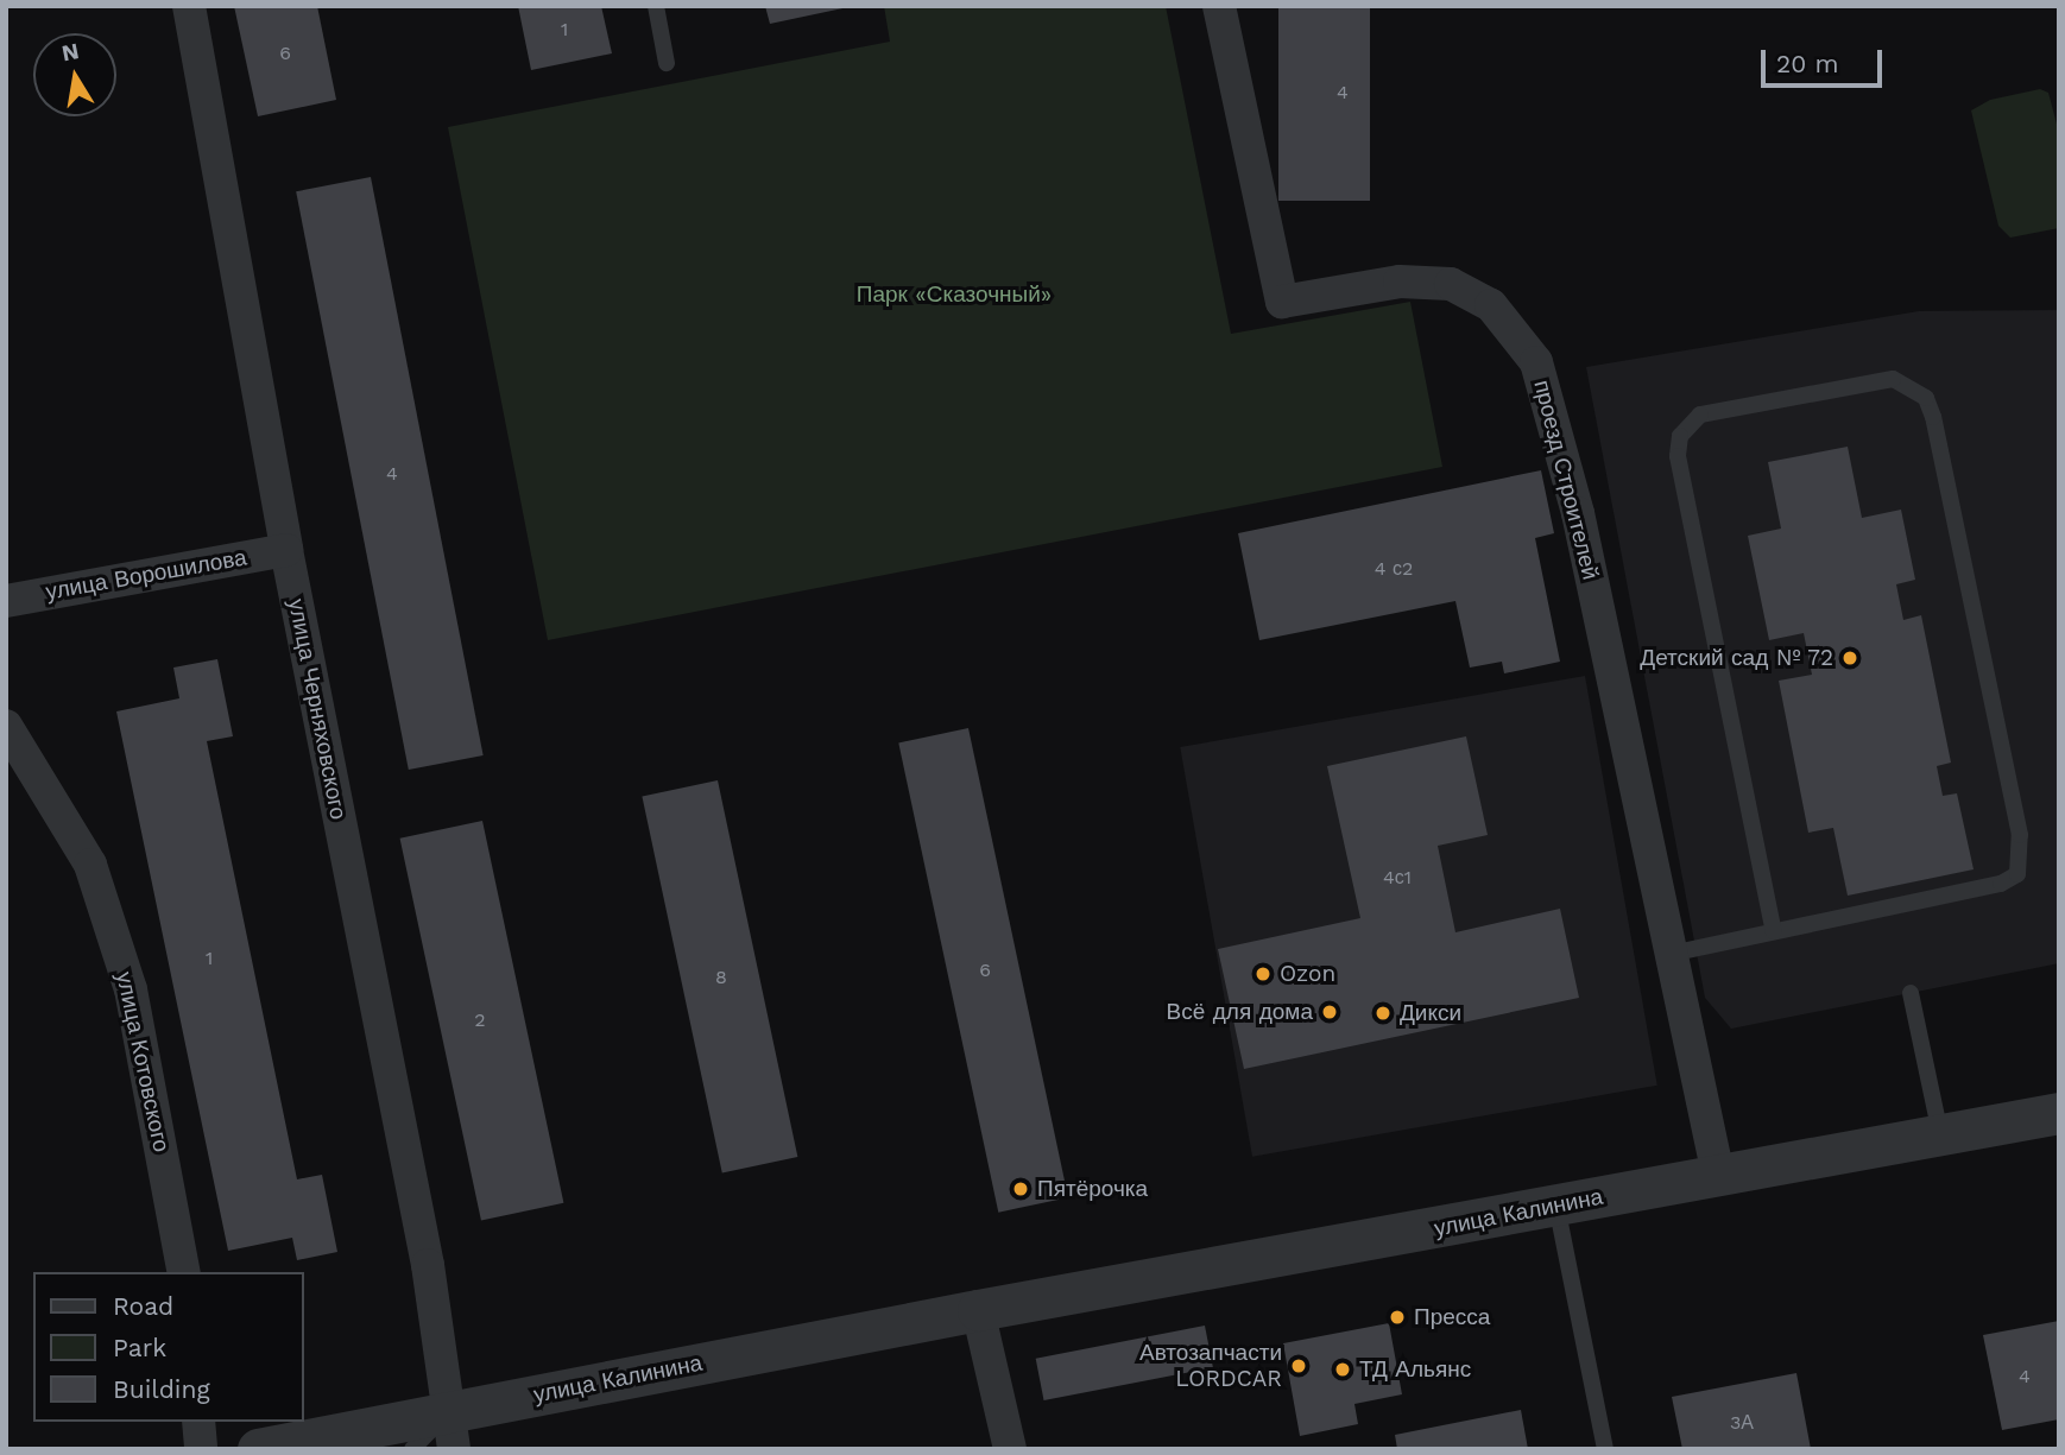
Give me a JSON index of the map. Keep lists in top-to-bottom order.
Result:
{
  "streets": {
    "street": [
      "проезд Строителей",
      "улица Ворошилова",
      "улица Черняховского",
      "улица Котовского",
      "улица Калинина"
    ]
  },
  "crossings": [
    ["проезд Строителей", "улица Калинина"],
    ["улица Ворошилова", "улица Черняховского"],
    ["улица Черняховского", "улица Калинина"]
  ],
  "parks": ["Парк «Сказочный»"],
  "places": [
    "Детский сад № 72",
    "Ozon",
    "Всё для дома",
    "Дикси",
    "Пятёрочка",
    "Пресса",
    "Автозапчасти LORDCAR",
    "ТД Альянс"
  ],
  "house_numbers": [
    "1",
    "6",
    "4",
    "4",
    "4 с2",
    "4с1",
    "1",
    "6",
    "8",
    "2",
    "4",
    "3А"
  ],
  "legend": ["Road", "Park", "Building"],
  "scale_bar": "20 m",
  "north": "top"
}
